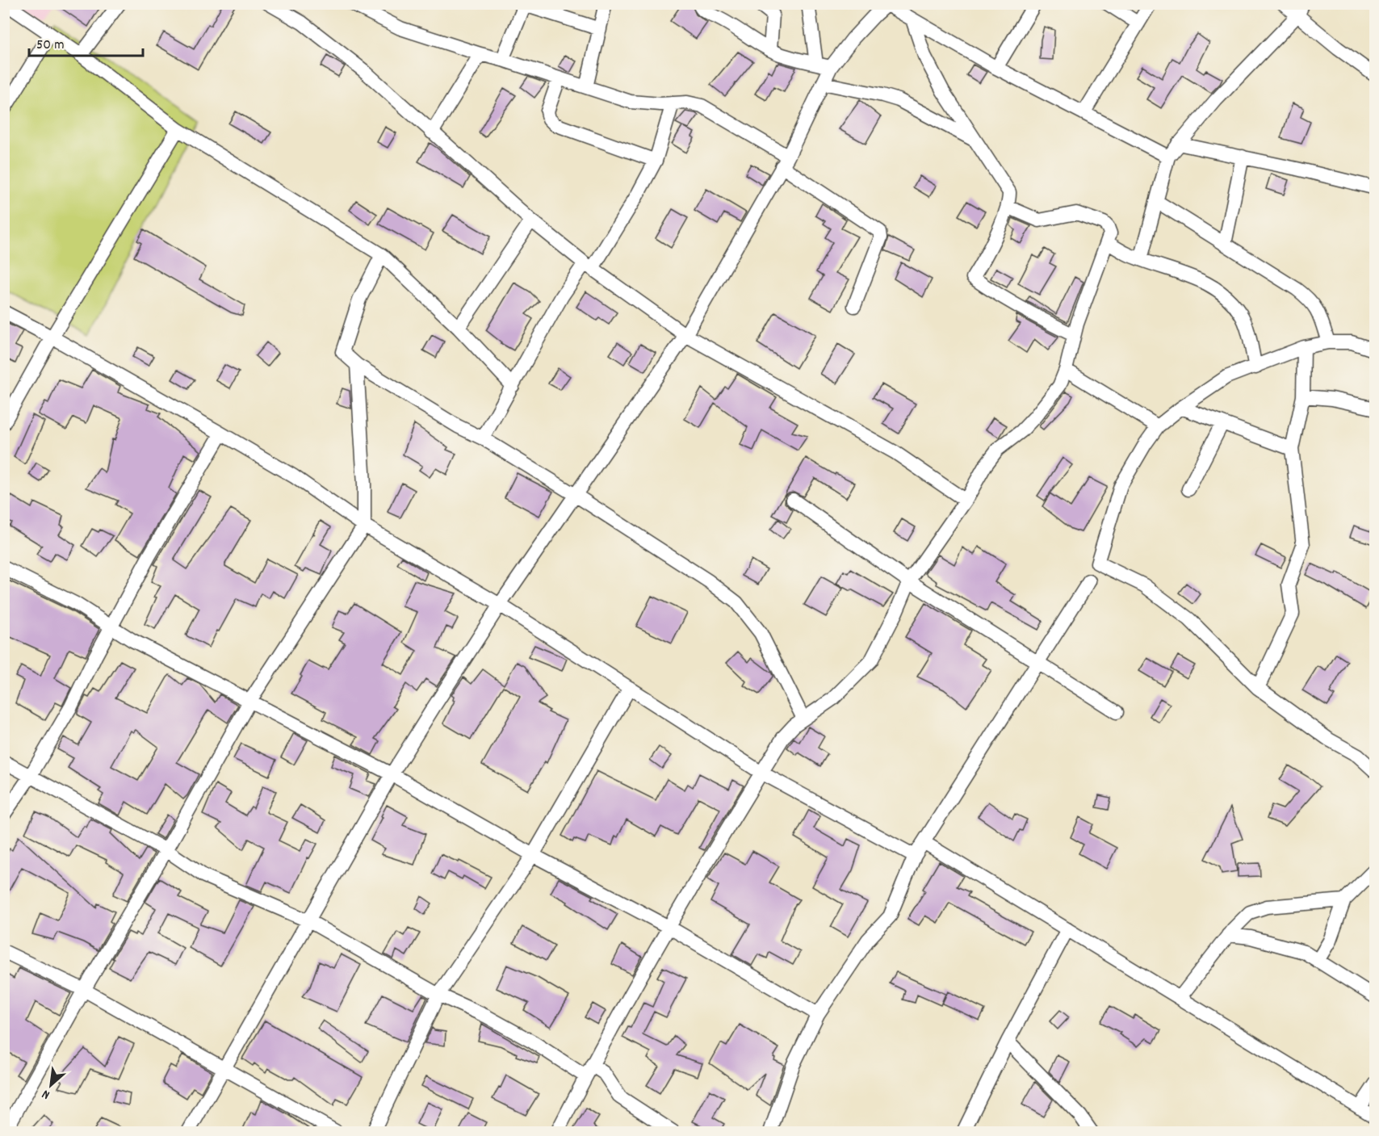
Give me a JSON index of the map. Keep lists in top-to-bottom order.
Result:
{
  "scale_bar": "50 m",
  "north": "bottom left"
}
